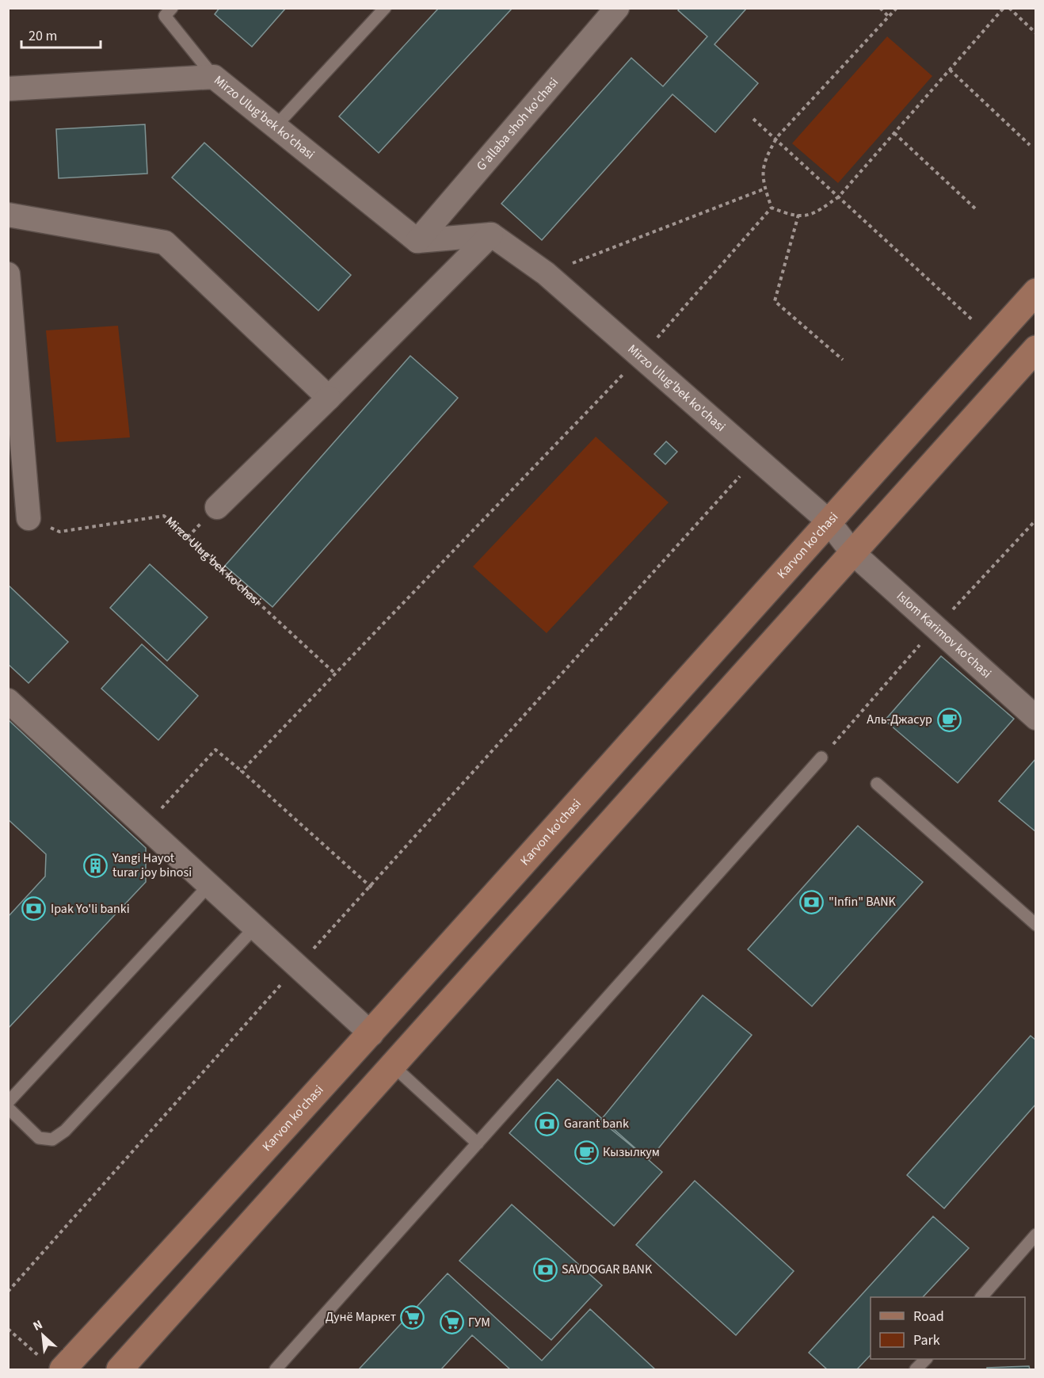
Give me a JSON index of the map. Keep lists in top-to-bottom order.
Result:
{
  "streets": {
    "main road": ["Karvon ko'chasi"],
    "street": ["Mirzo Ulug'bek ko'chasi", "G'allaba shoh ko'chasi", "Islom Karimov ko‘chasi"]
  },
  "crossings": [
    ["Mirzo Ulug'bek ko'chasi", "G'allaba shoh ko'chasi"],
    ["Mirzo Ulug'bek ko'chasi", "Karvon ko'chasi"],
    ["Mirzo Ulug'bek ko'chasi", "Islom Karimov ko‘chasi"]
  ],
  "places": {
    "cafe": ["Аль-Джасур", "Кызылкум"],
    "building": ["Yangi Hayot turar joy binosi"],
    "bank": [
      "\"Infin\" BANK",
      "Ipak Yo'li banki",
      "Garant bank",
      "SAVDOGAR BANK"
    ],
    "supermarket": ["Дунё Маркет", "ГУМ"]
  },
  "legend": ["Road", "Park"],
  "scale_bar": "20 m",
  "north": "top left"
}
